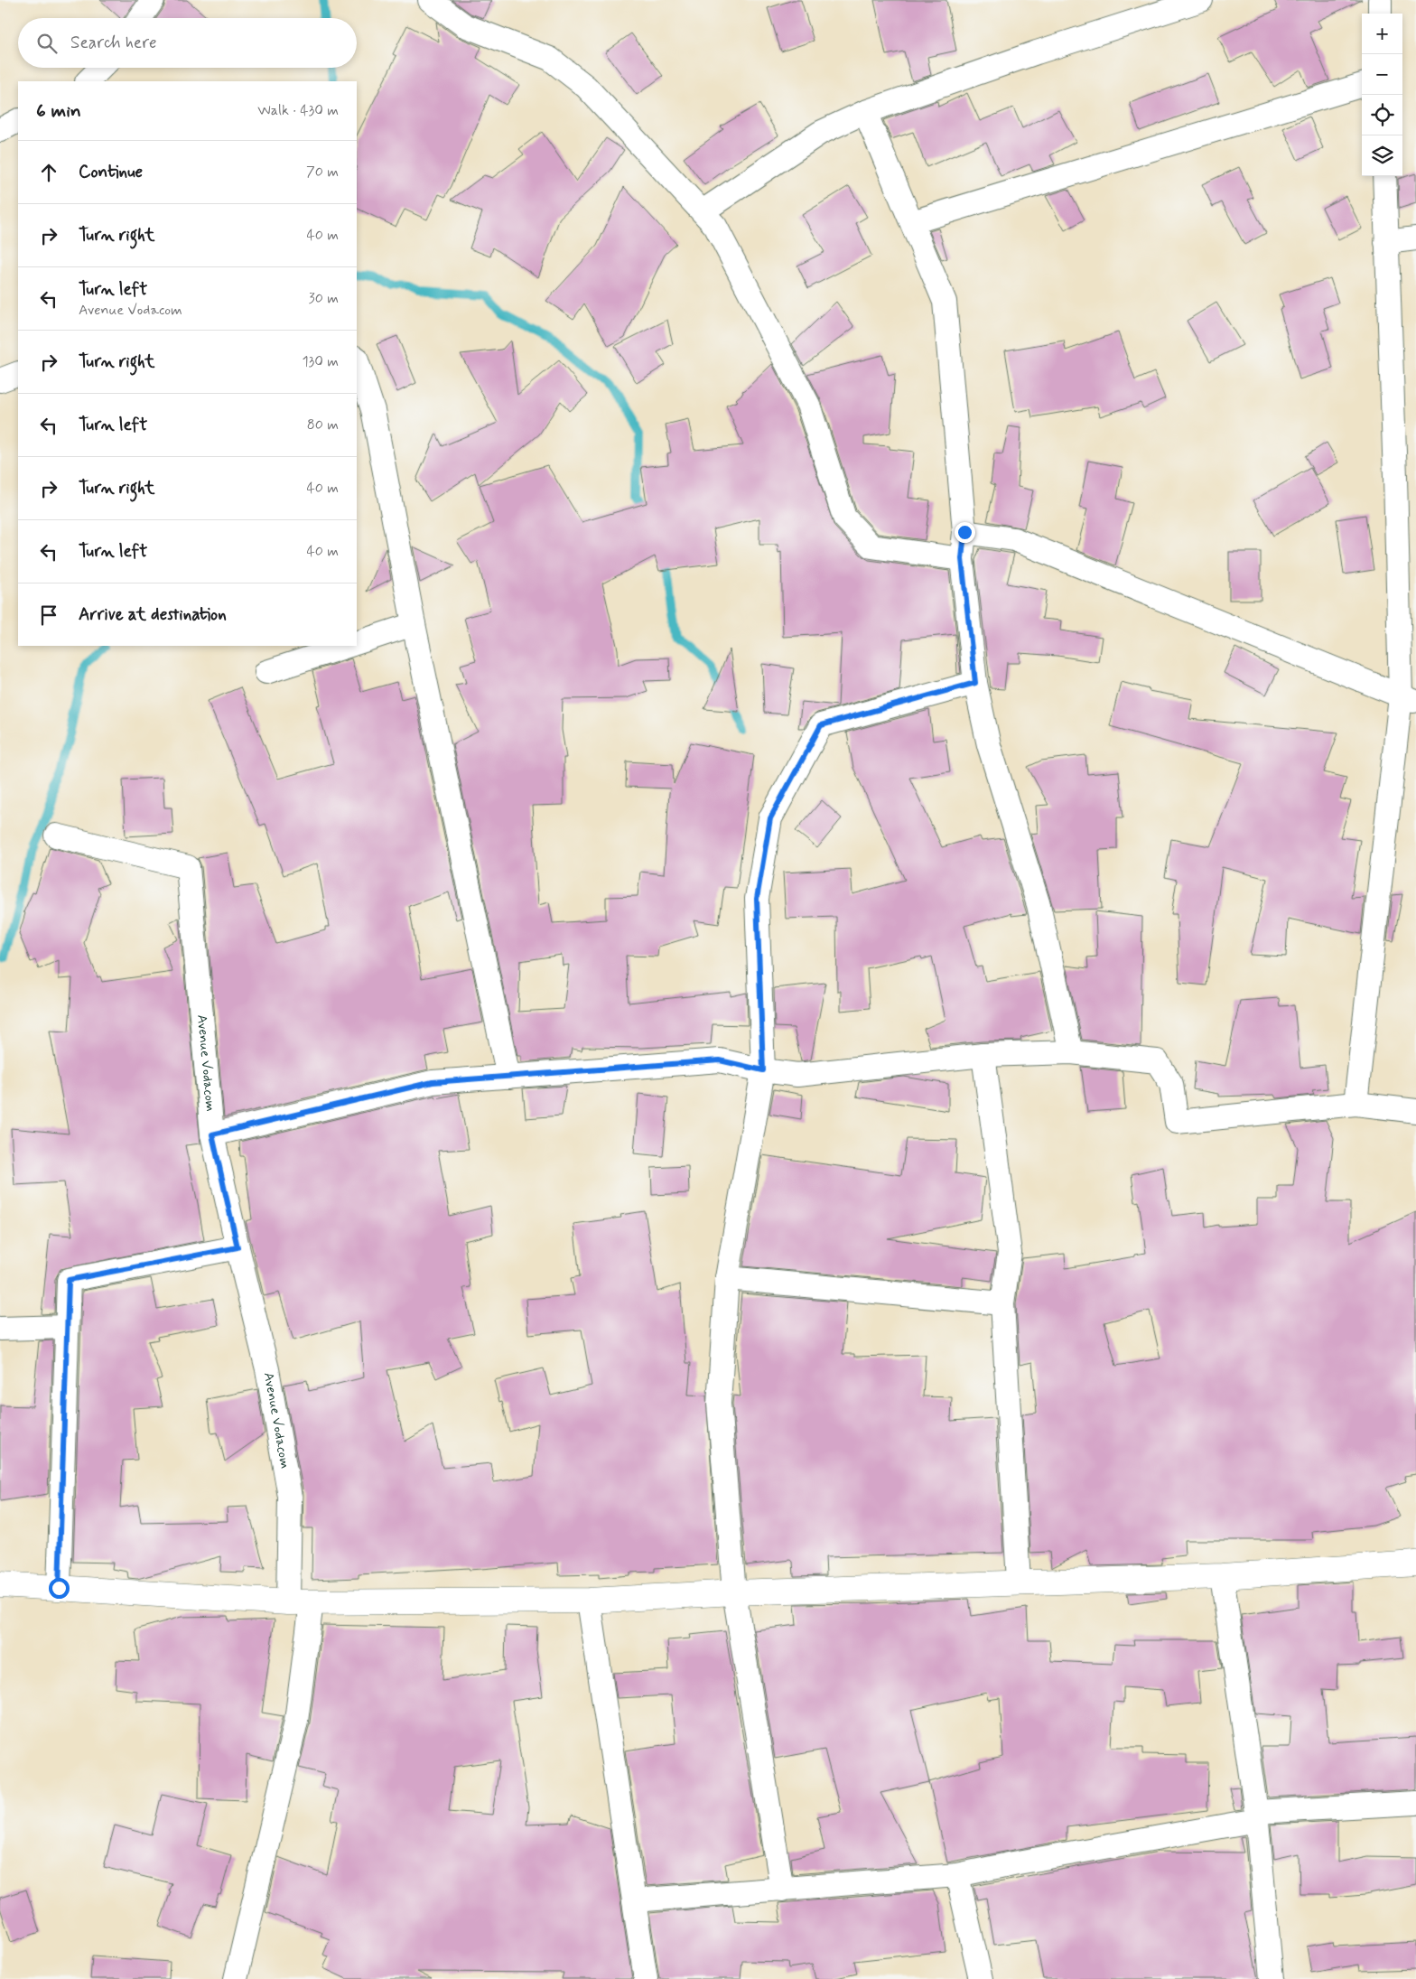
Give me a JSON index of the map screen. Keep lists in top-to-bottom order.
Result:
{
  "streets": {
    "street": ["Avenue Vodacom"]
  },
  "page": {
    "map_buttons": ["+", "−"],
    "search": "Search here",
    "heading": ["6 min", "Walk · 430 m"],
    "list": [
      ["Continue", "70 m"],
      ["Turn right", "40 m"],
      ["Turn left", "Avenue Vodacom", "30 m"],
      ["Turn right", "130 m"],
      ["Turn left", "80 m"],
      ["Turn right", "40 m"],
      ["Turn left", "40 m"],
      "Arrive at destination"
    ]
  }
}
